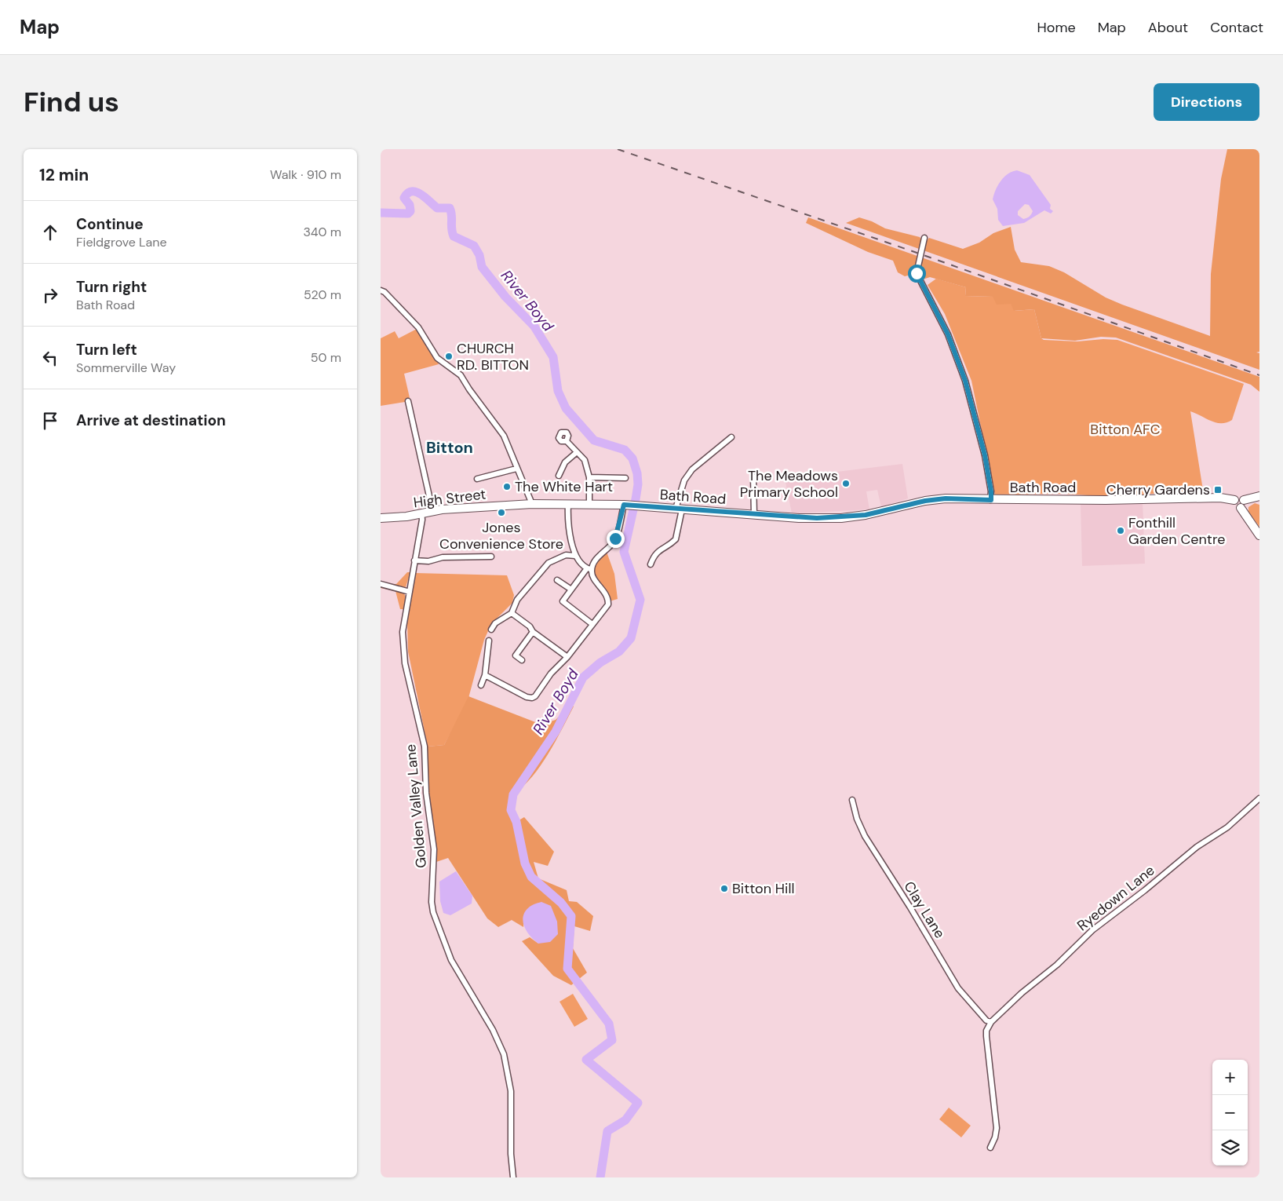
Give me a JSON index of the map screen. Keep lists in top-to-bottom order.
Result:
{
  "streets": {
    "main road": ["Bath Road", "High Street"],
    "street": ["Golden Valley Lane", "Ryedown Lane", "Clay Lane"]
  },
  "crossings": [
    ["High Street", "Golden Valley Lane"],
    ["Ryedown Lane", "Clay Lane"]
  ],
  "districts": ["Bitton"],
  "water": ["River Boyd"],
  "parks": ["Bitton AFC"],
  "places": {
    "other": [
      "CHURCH RD. BITTON",
      "The Meadows Primary School",
      "The White Hart",
      "Jones Convenience Store",
      "Fonthill Garden Centre",
      "Bitton Hill"
    ],
    "transit": ["Cherry Gardens"]
  },
  "page": {
    "header": "Map",
    "nav": [
      "Home",
      "Map",
      "About",
      "Contact"
    ],
    "buttons": "Directions",
    "title": "Find us",
    "heading": ["12 min", "Walk · 910 m"],
    "list": [
      ["Continue", "Fieldgrove Lane", "340 m"],
      ["Turn right", "Bath Road", "520 m"],
      ["Turn left", "Sommerville Way", "50 m"],
      "Arrive at destination"
    ],
    "map_buttons": ["+", "−"]
  }
}
